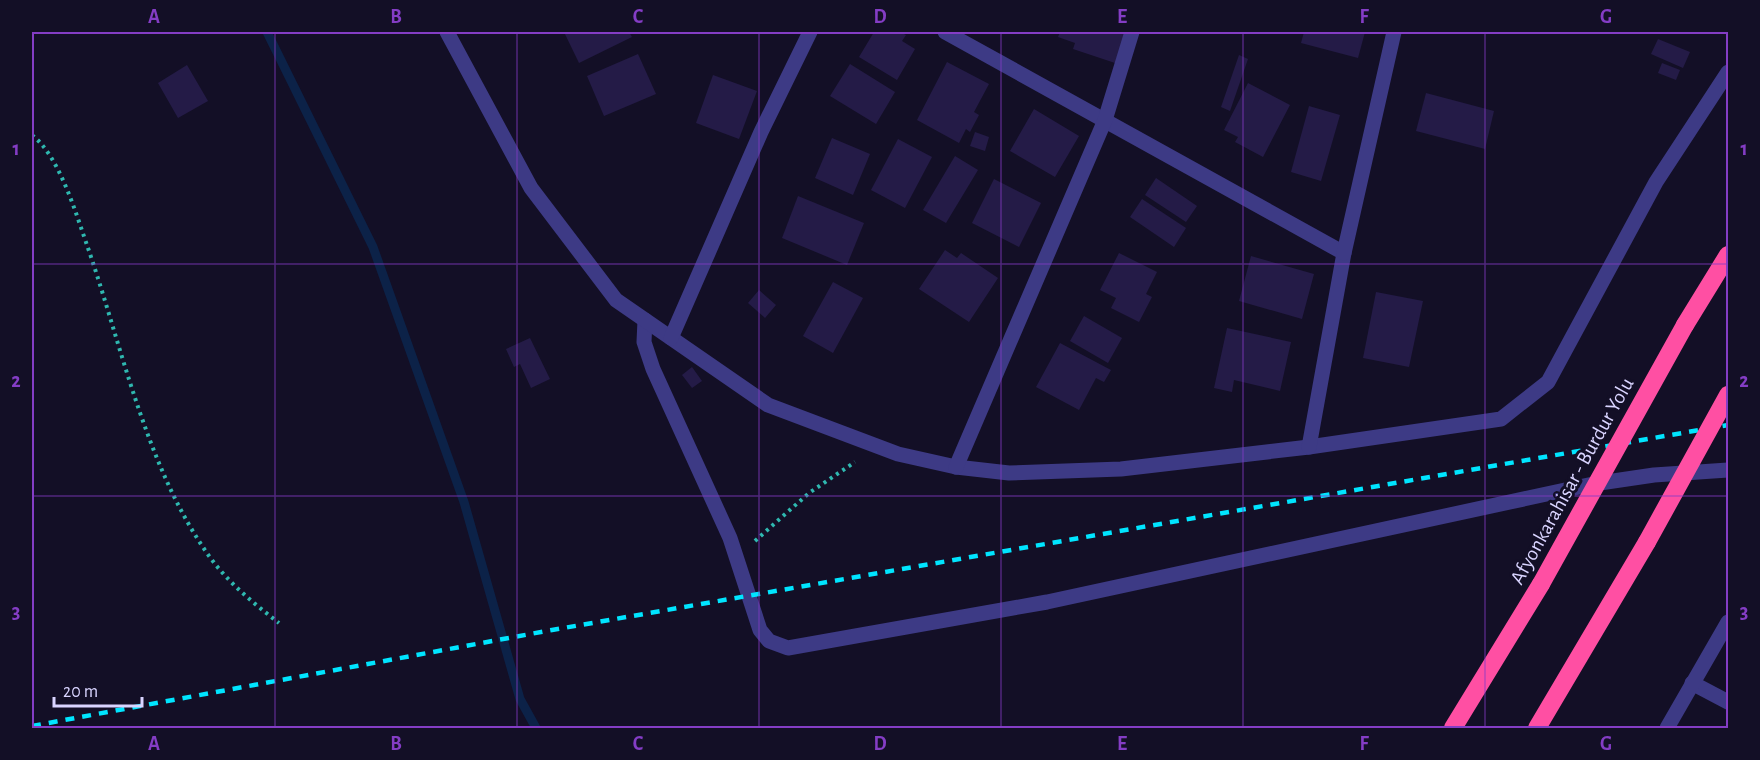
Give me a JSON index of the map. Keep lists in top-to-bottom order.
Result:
{
  "streets": {
    "highway": ["Afyonkarahisar - Burdur Yolu"]
  },
  "scale_bar": "20 m",
  "grid": {
    "columns": [
      "A",
      "B",
      "C",
      "D",
      "E",
      "F",
      "G"
    ],
    "rows": ["1", "2", "3"]
  }
}
